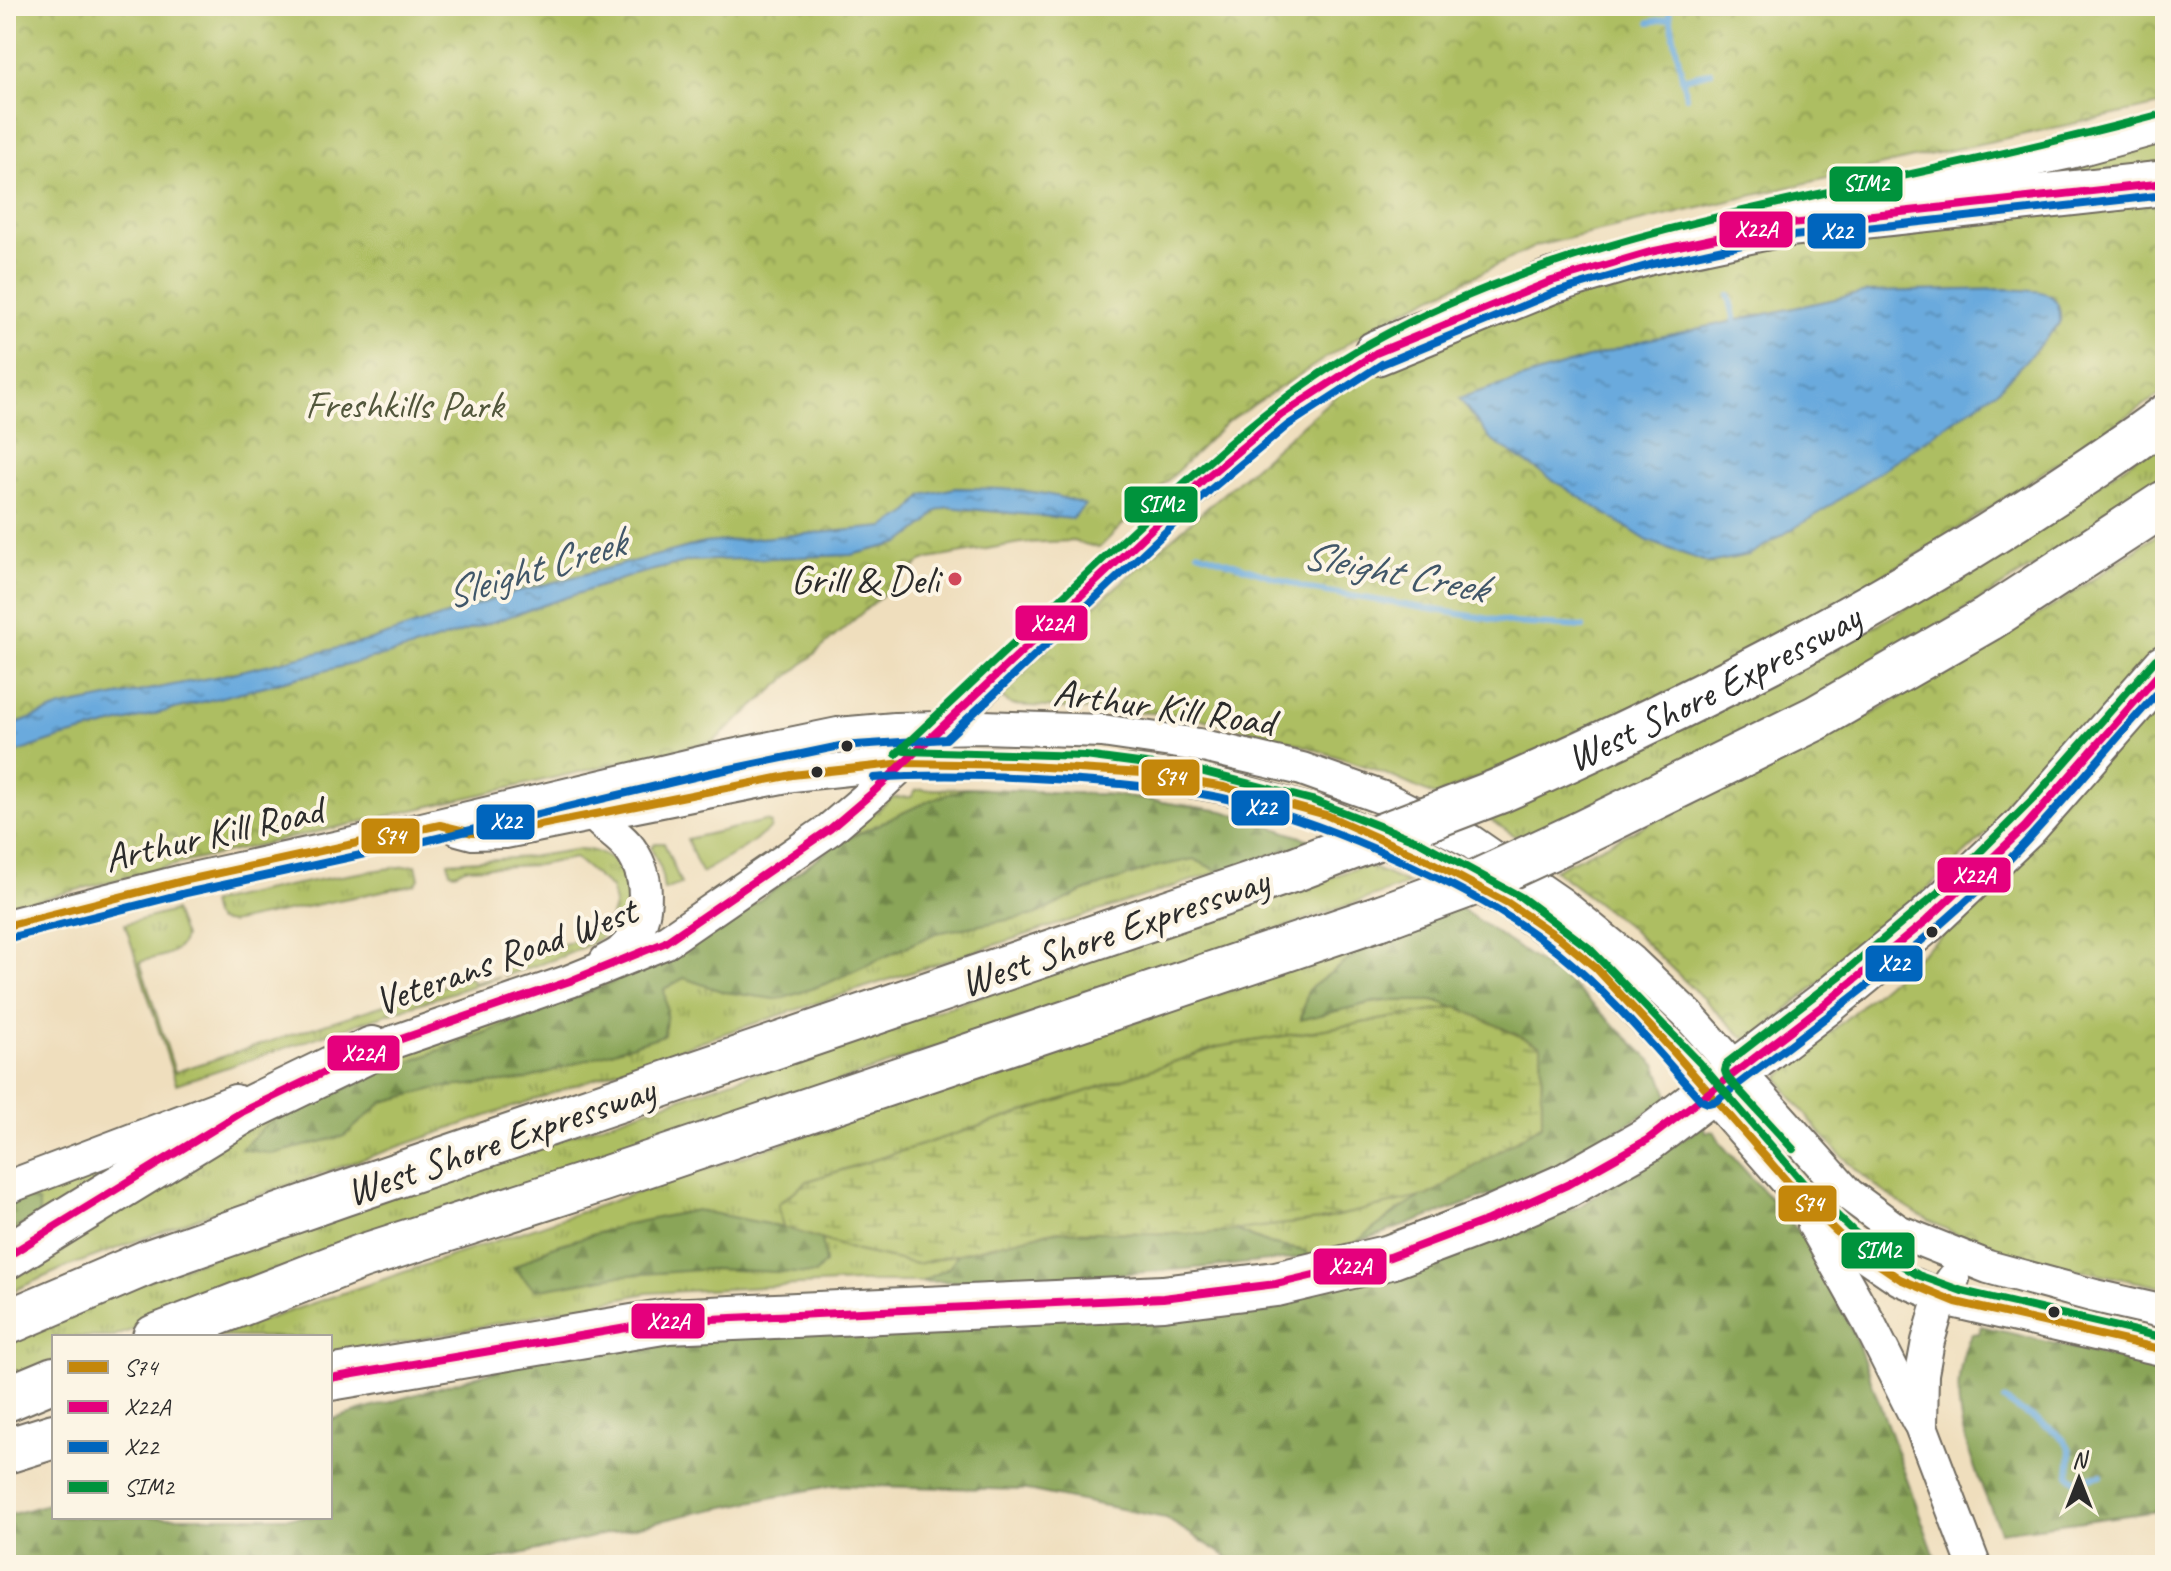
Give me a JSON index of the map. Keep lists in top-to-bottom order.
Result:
{
  "streets": {
    "highway": ["West Shore Expressway"],
    "street": ["Arthur Kill Road", "Veterans Road West"]
  },
  "crossings": [
    ["Arthur Kill Road", "Veterans Road West"]
  ],
  "water": ["Sleight Creek"],
  "parks": ["Freshkills Park"],
  "places": ["Grill & Deli"],
  "lines": [
    "transit line SIM2",
    "transit line X22A",
    "transit line X22",
    "transit line S74"
  ],
  "legend": [
    "S74",
    "X22A",
    "X22",
    "SIM2"
  ],
  "north": "top"
}
